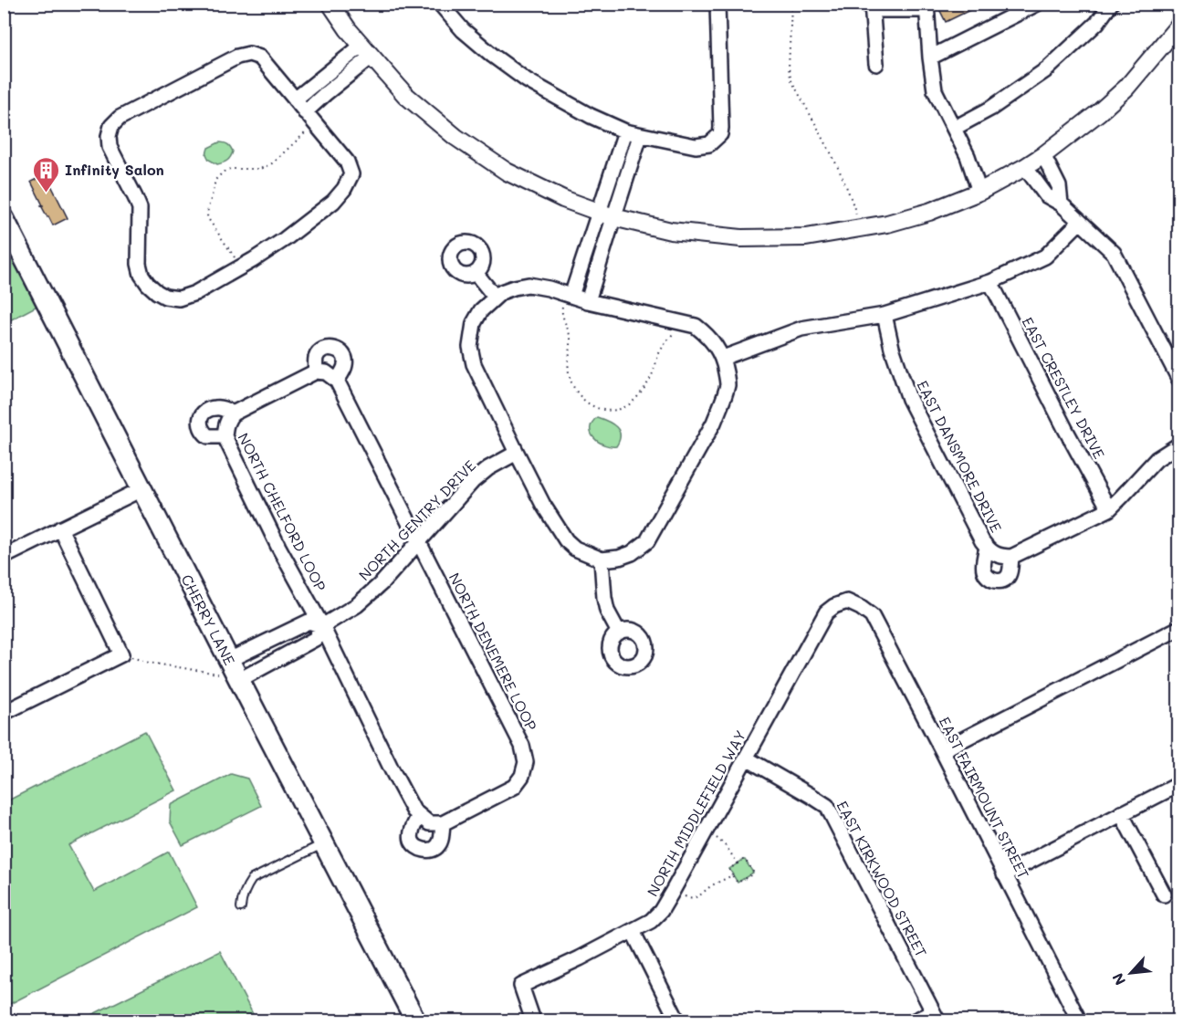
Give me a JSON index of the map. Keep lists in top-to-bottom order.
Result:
{
  "streets": {
    "main road": ["CHERRY LANE"],
    "street": [
      "EAST CRESTLEY DRIVE",
      "EAST DANSMORE DRIVE",
      "NORTH CHELFORD LOOP",
      "NORTH GENTRY DRIVE",
      "NORTH DENEMERE LOOP",
      "EAST FAIRMOUNT STREET",
      "NORTH MIDDLEFIELD WAY",
      "EAST KIRKWOOD STREET"
    ]
  },
  "crossings": [
    ["NORTH CHELFORD LOOP", "NORTH GENTRY DRIVE"],
    ["NORTH GENTRY DRIVE", "CHERRY LANE"],
    ["NORTH GENTRY DRIVE", "NORTH DENEMERE LOOP"],
    ["EAST FAIRMOUNT STREET", "NORTH MIDDLEFIELD WAY"],
    ["NORTH MIDDLEFIELD WAY", "EAST KIRKWOOD STREET"]
  ],
  "places": {
    "building": ["Infinity Salon"]
  },
  "north": "bottom left"
}
